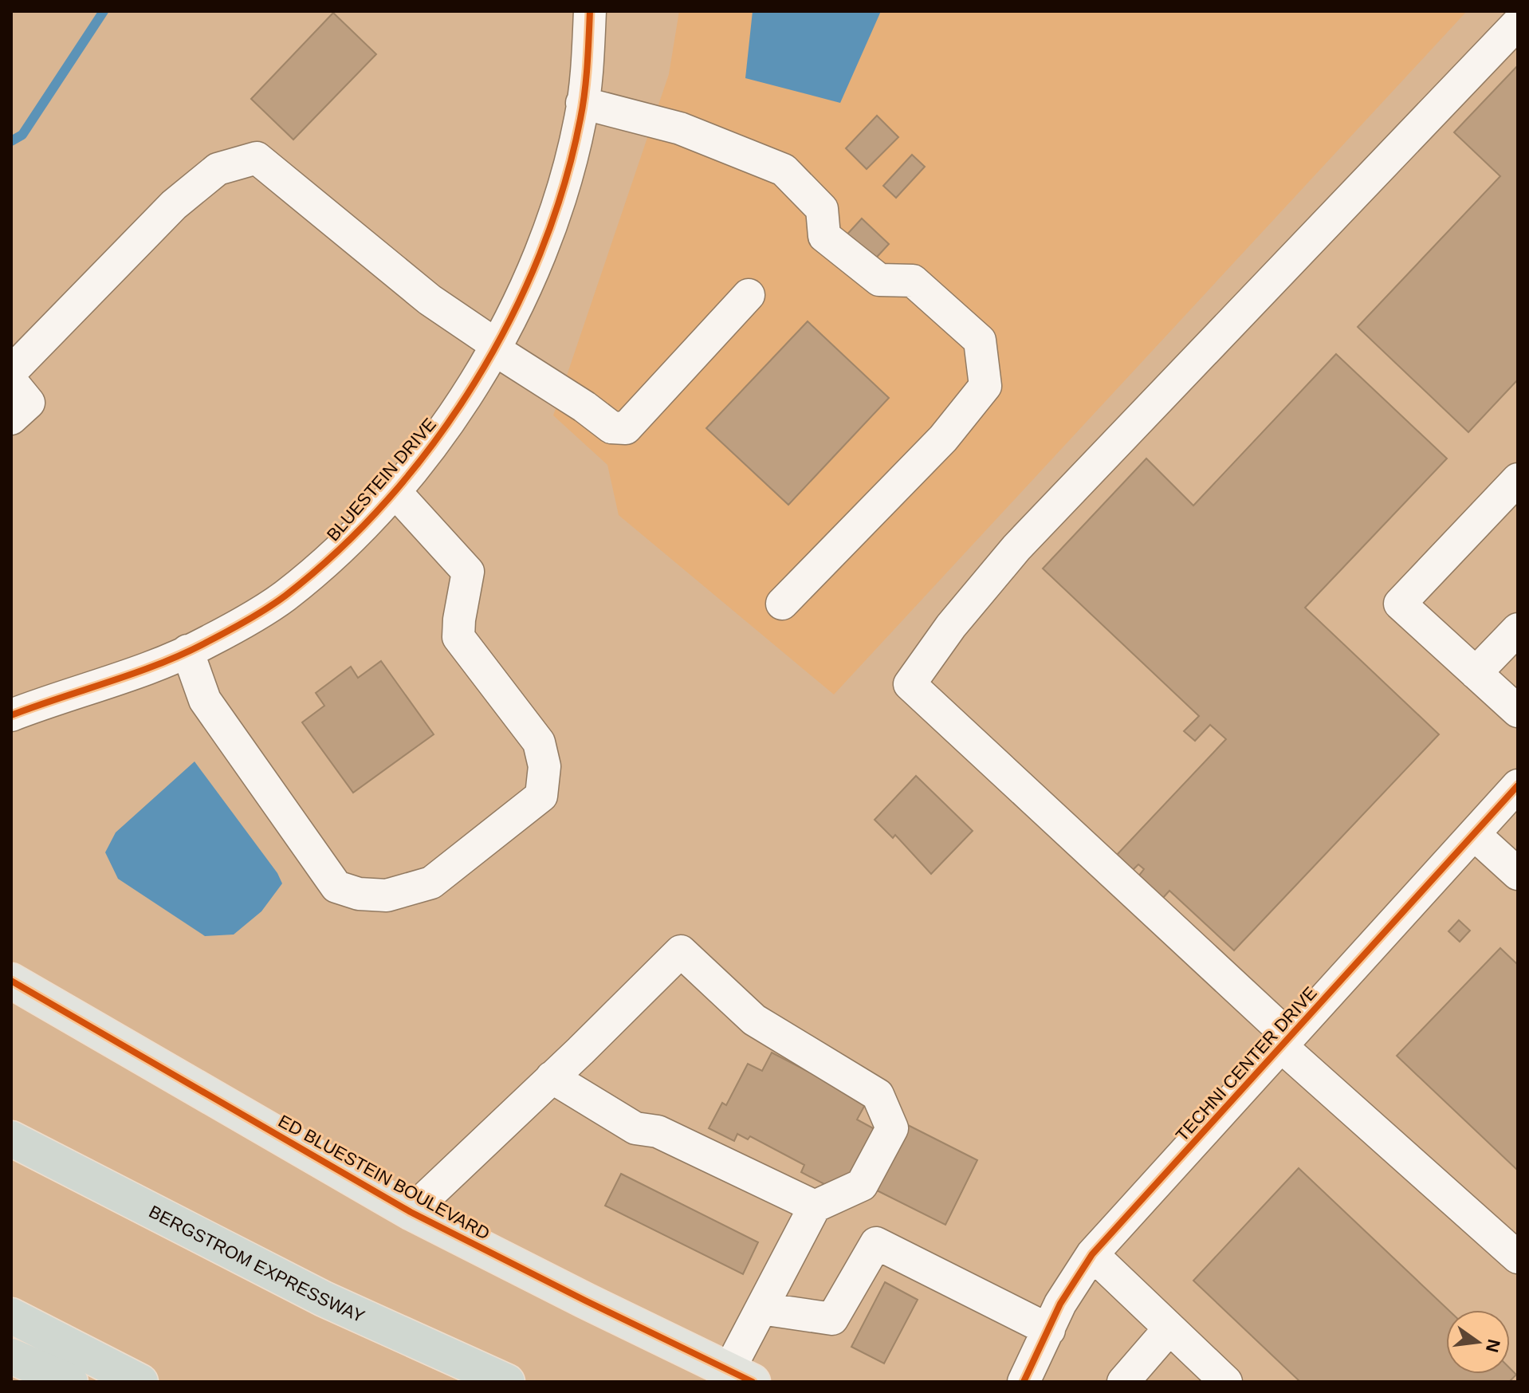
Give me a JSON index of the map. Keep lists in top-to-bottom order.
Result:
{
  "streets": {
    "highway": ["BERGSTROM EXPRESSWAY"],
    "main road": ["ED BLUESTEIN BOULEVARD"],
    "street": ["BLUESTEIN DRIVE", "TECHNI CENTER DRIVE"]
  },
  "north": "right"
}
